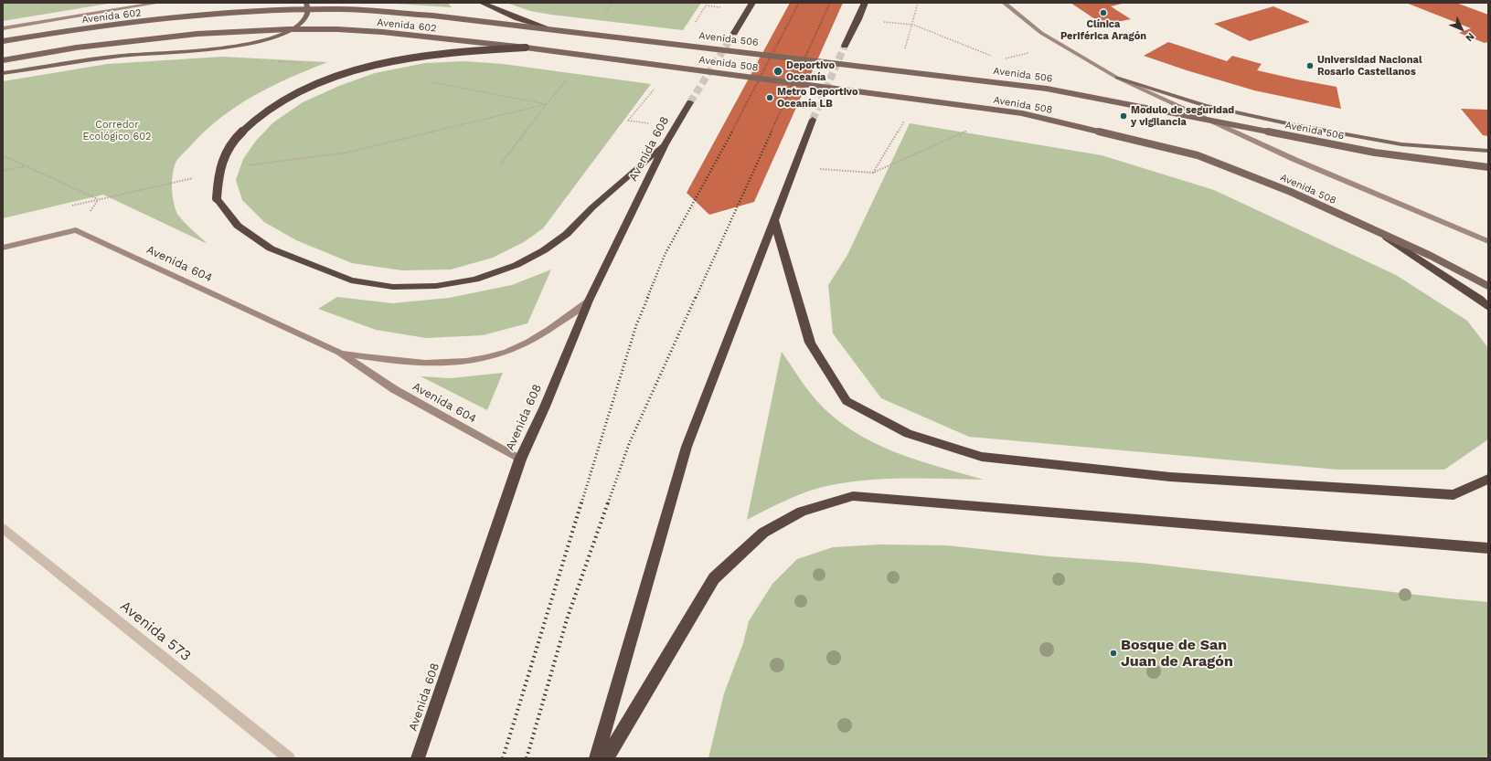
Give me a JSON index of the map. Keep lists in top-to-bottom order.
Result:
{
  "streets": {
    "highway": ["Avenida 608"],
    "main road": ["Avenida 602", "Avenida 506", "Avenida 508"],
    "street": ["Avenida 604", "Avenida 573"]
  },
  "crossings": [
    ["Avenida 602", "Avenida 506"],
    ["Avenida 602", "Avenida 508"],
    ["Avenida 608", "Avenida 604"]
  ],
  "parks": ["Corredor Ecológico 602"],
  "places": [
    "Clínica Periférica Aragón",
    "Universidad Nacional Rosario Castellanos",
    "Deportivo Oceanía",
    "Metro Deportivo Oceanía LB",
    "Modulo de seguridad y vigilancia",
    "Bosque de San Juan de Aragón"
  ],
  "north": "bottom right"
}
